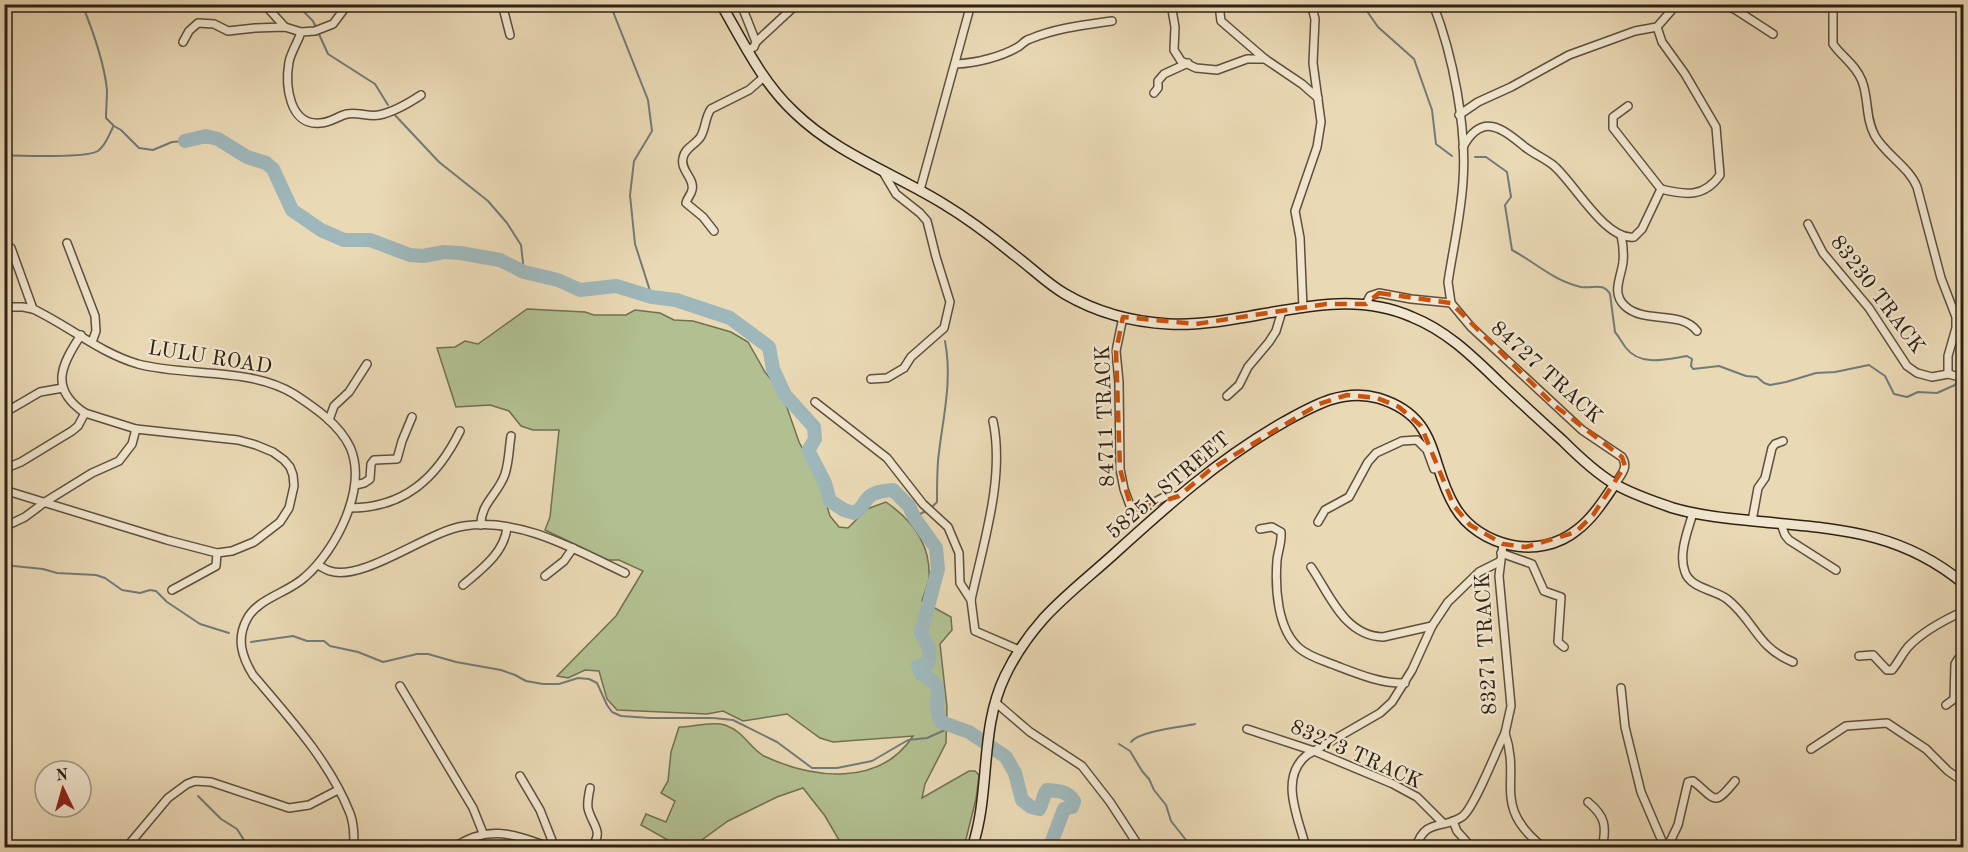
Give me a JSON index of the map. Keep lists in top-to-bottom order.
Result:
{
  "streets": {
    "main road": ["58251 STREET"],
    "street": [
      "83230 TRACK",
      "LULU ROAD",
      "84727 TRACK",
      "84711 TRACK",
      "83271 TRACK",
      "83273 TRACK"
    ]
  },
  "crossings": [
    ["84727 TRACK", "58251 STREET"],
    ["84711 TRACK", "58251 STREET"],
    ["58251 STREET", "83271 TRACK"]
  ],
  "north": "top"
}
